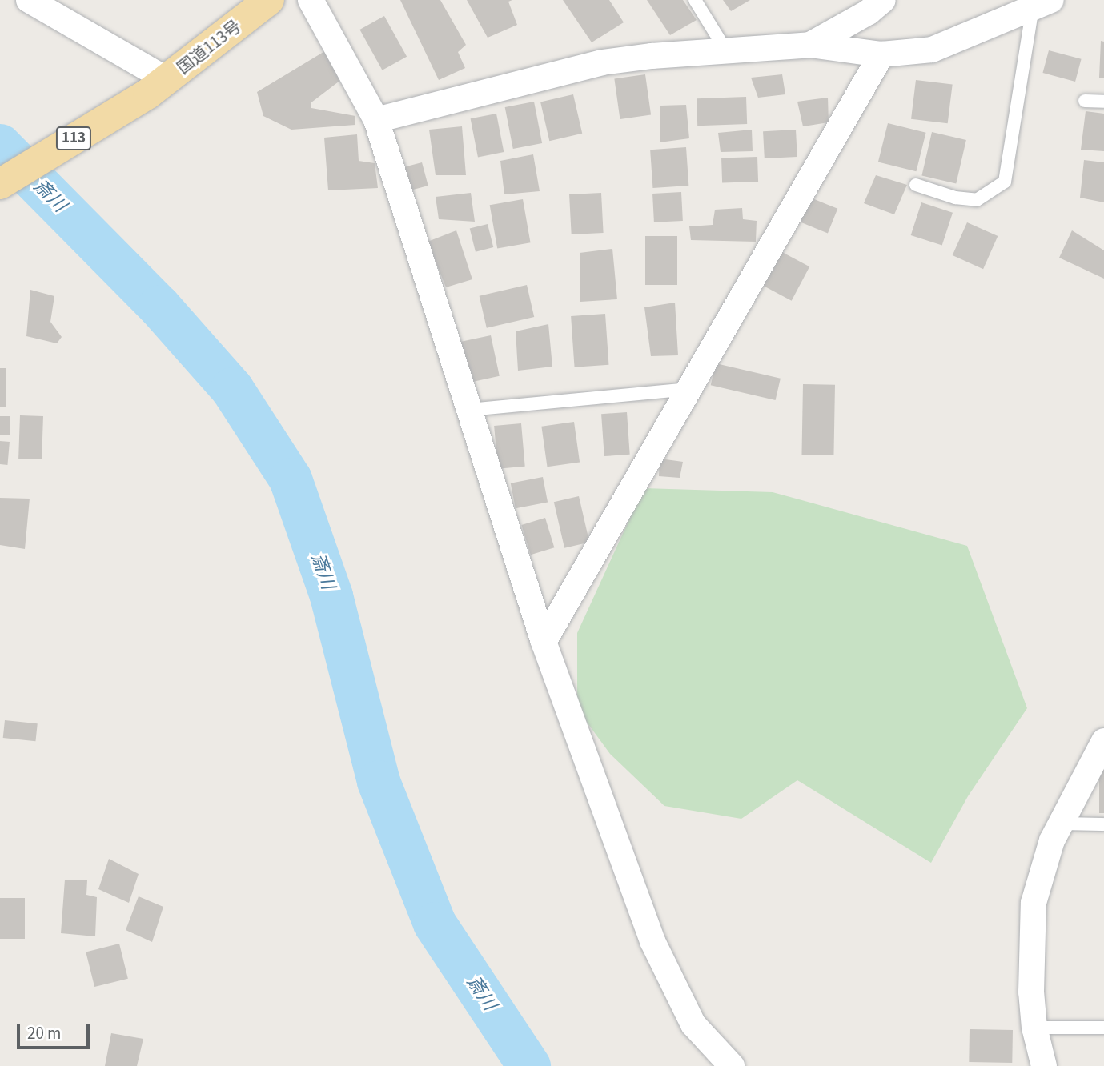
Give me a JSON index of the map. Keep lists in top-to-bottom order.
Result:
{
  "streets": {
    "highway": ["国道113号", "113"]
  },
  "crossings": [
    ["国道113号", "113"]
  ],
  "water": ["斎川"],
  "scale_bar": "20 m"
}
